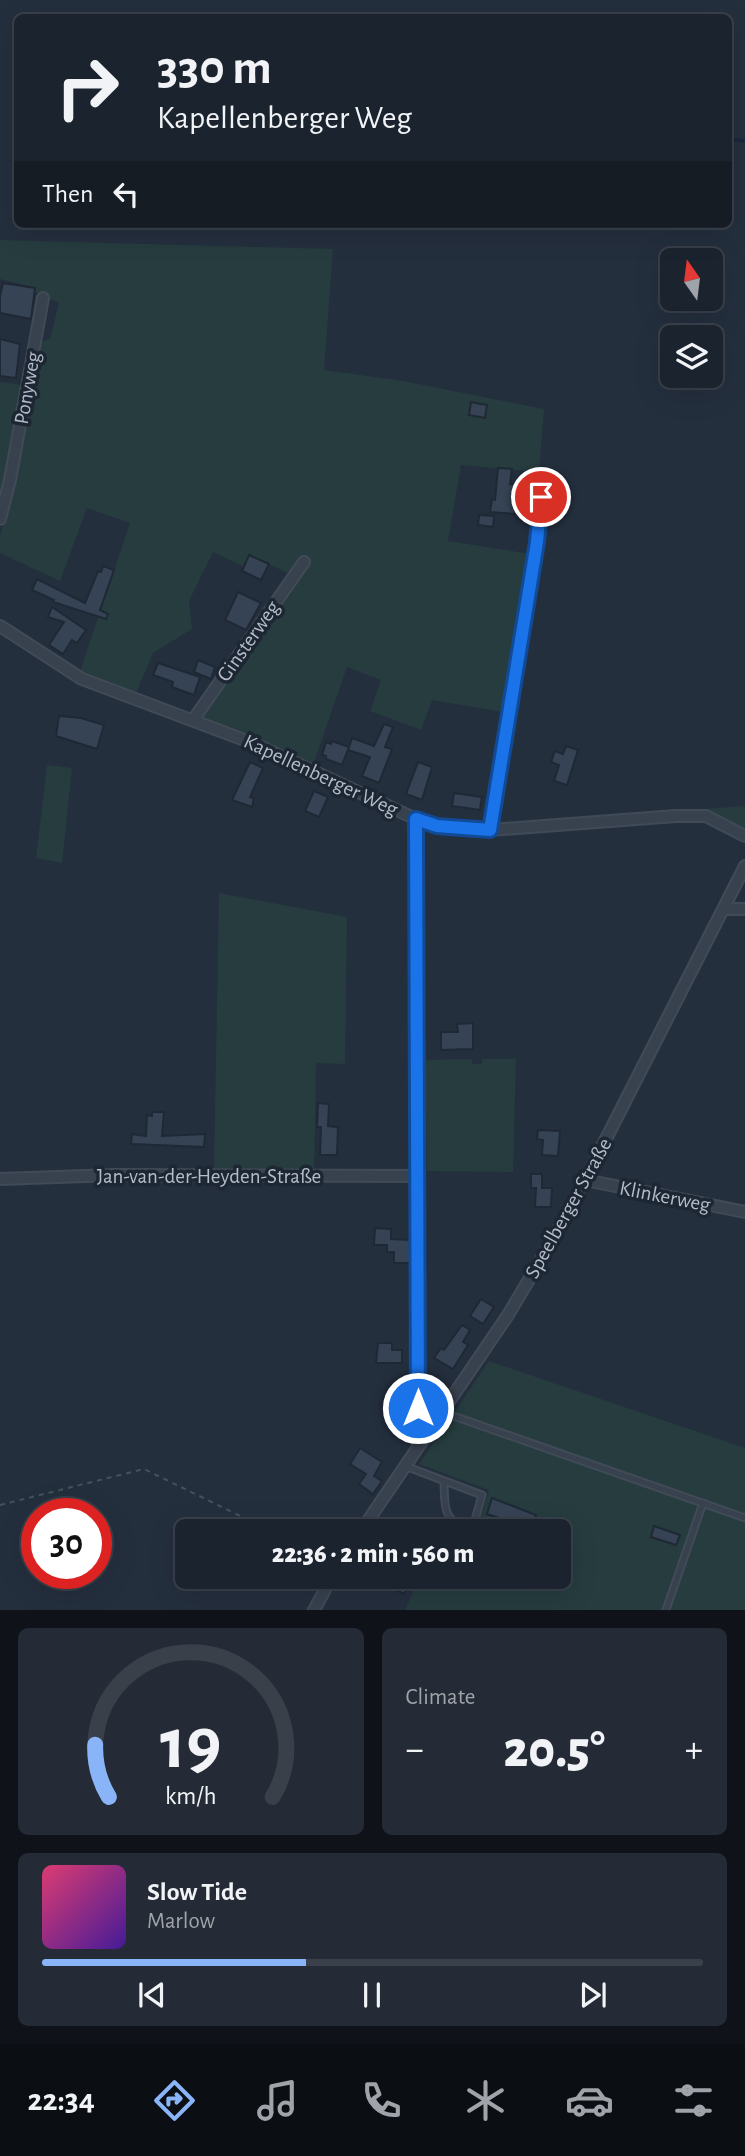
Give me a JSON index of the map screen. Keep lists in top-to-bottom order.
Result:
{
  "streets": {
    "street": [
      "Ponyweg",
      "Ginsterweg",
      "Kapellenberger Weg",
      "Jan-van-der-Heyden-Straße",
      "Klinkerweg",
      "Speelberger Straße"
    ]
  },
  "crossings": [
    ["Ginsterweg", "Kapellenberger Weg"],
    ["Klinkerweg", "Speelberger Straße"]
  ],
  "north": "top",
  "page": {
    "turn": ["330 m", "Kapellenberger Weg"],
    "then": "Then",
    "limit": "30",
    "trip": "22:36 · 2 min · 560 m",
    "tile": "Climate",
    "heat": ["−", "20.5°", "+"],
    "song": ["Slow Tide", "Marlow"],
    "tabs": "22:34",
    "gauge": ["19", "km/h"]
  }
}
